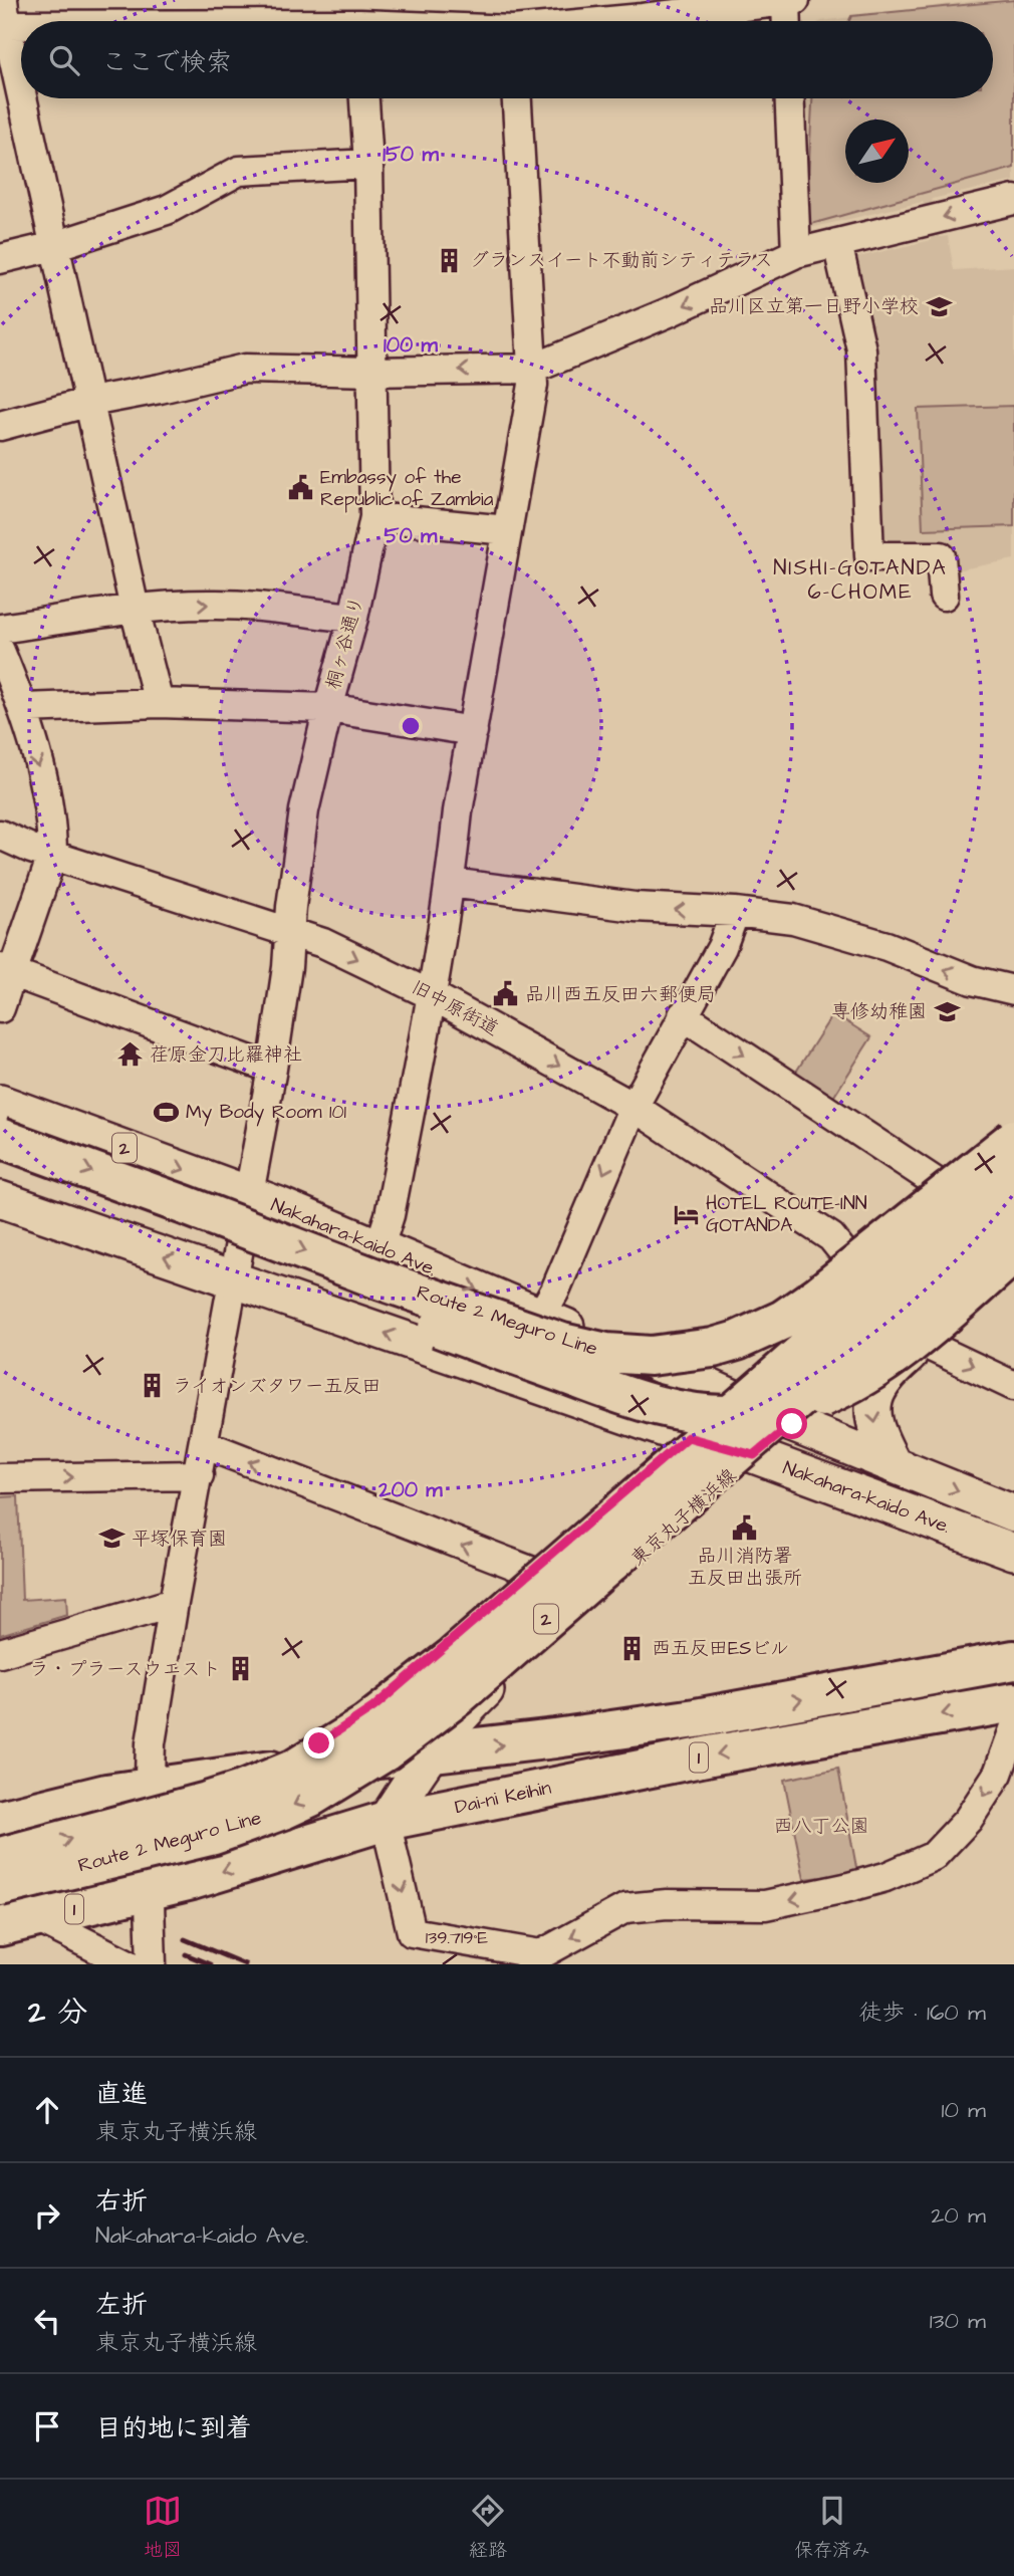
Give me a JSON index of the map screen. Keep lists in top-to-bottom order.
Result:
{
  "streets": {
    "highway": [
      "2",
      "Route 2 Meguro Line",
      "1",
      "Dai-ni Keihin"
    ],
    "main road": ["Nakahara-kaido Ave.", "東京丸子横浜線"],
    "street": ["桐ヶ谷通り", "旧中原街道"]
  },
  "crossings": [
    ["桐ヶ谷通り", "旧中原街道"],
    ["桐ヶ谷通り", "Nakahara-kaido Ave."],
    ["桐ヶ谷通り", "1"],
    ["桐ヶ谷通り", "Dai-ni Keihin"],
    ["旧中原街道", "2"],
    ["2", "Nakahara-kaido Ave."],
    ["2", "Route 2 Meguro Line"],
    ["2", "1"],
    ["Nakahara-kaido Ave.", "東京丸子横浜線"],
    ["東京丸子横浜線", "1"],
    ["東京丸子横浜線", "Dai-ni Keihin"]
  ],
  "districts": ["NISHI-GOTANDA 6-CHOME"],
  "parks": ["西八丁公園"],
  "places": {
    "building": [
      "グランスイート不動前シティテラス",
      "ライオンズタワー五反田",
      "西五反田ESビル",
      "ラ・プラースウエスト"
    ],
    "school or university": ["品川区立第一日野小学校", "専修幼稚園", "平塚保育園"],
    "public building": ["Embassy of the Republic of Zambia", "品川西五反田六郵便局", "品川消防署 五反田出張所"],
    "temple": ["荏原金刀比羅神社"],
    "sports": ["My Body Room 101"],
    "hotel": ["HOTEL ROUTE-INN GOTANDA"]
  },
  "north": "top right",
  "page": {
    "search": "ここで検索",
    "heading": ["2 分", "徒歩 · 160 m"],
    "list": [
      ["直進", "東京丸子横浜線", "10 m"],
      ["右折", "Nakahara-kaido Ave.", "20 m"],
      ["左折", "東京丸子横浜線", "130 m"],
      "目的地に到着"
    ],
    "nav": ["地図", "経路", "保存済み"]
  },
  "coordinates": ["139.719°E"],
  "rings": [
    "150 m",
    "100 m",
    "50 m",
    "200 m"
  ]
}
